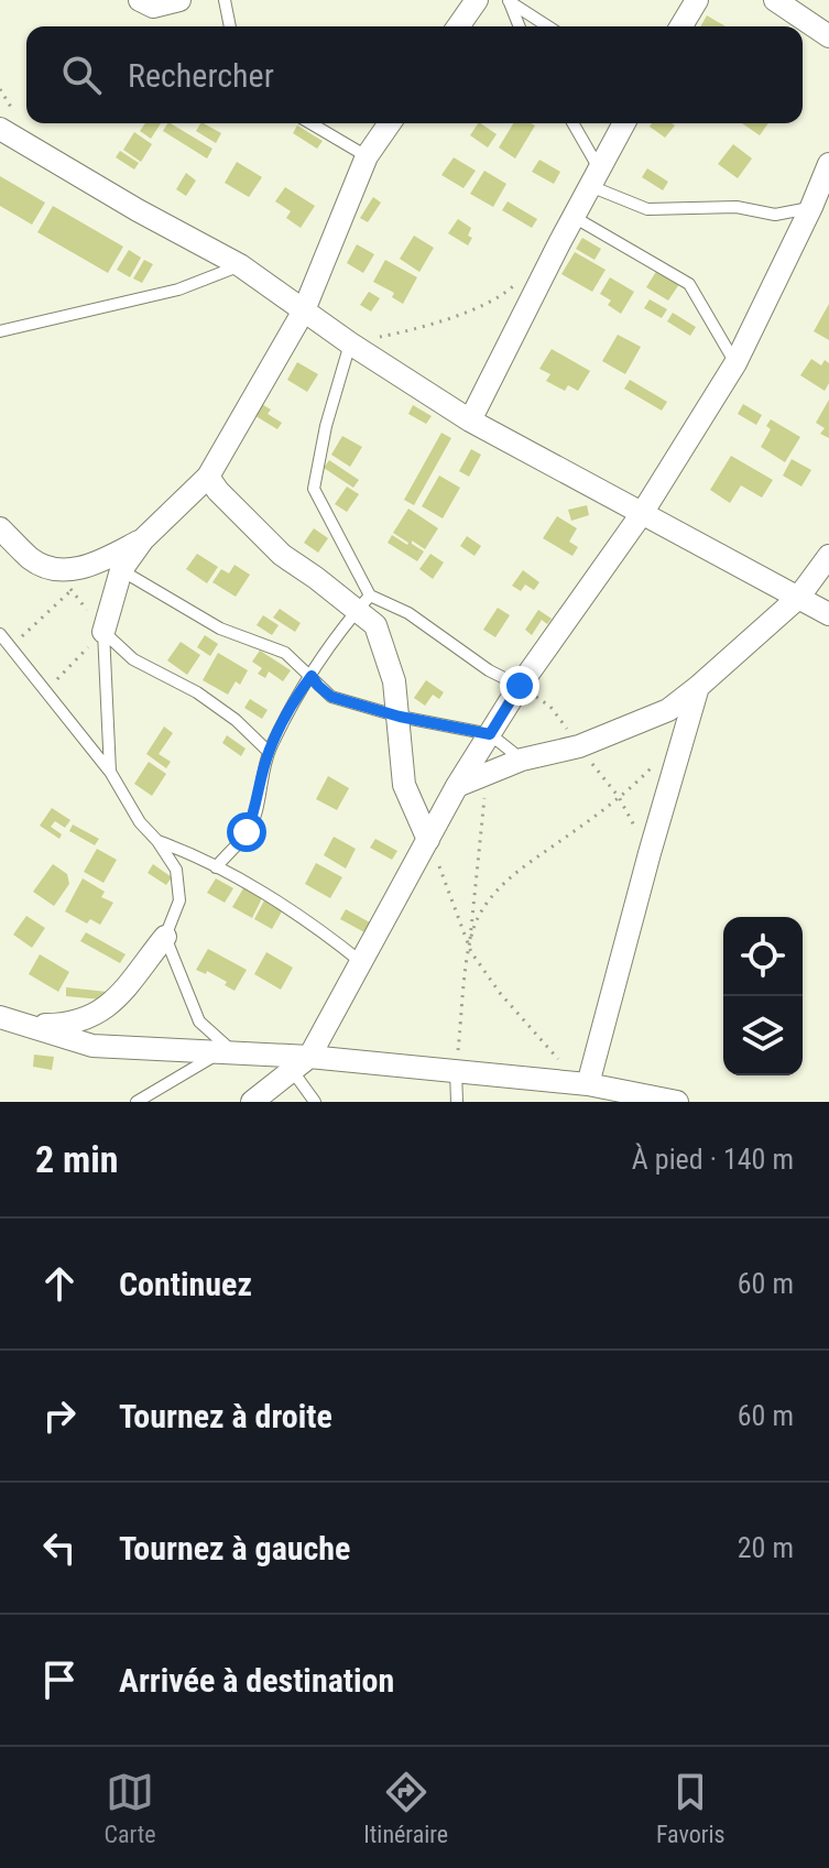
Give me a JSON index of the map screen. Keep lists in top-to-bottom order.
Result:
{
  "page": {
    "search": "Rechercher",
    "heading": ["2 min", "À pied · 140 m"],
    "list": [
      ["Continuez", "60 m"],
      ["Tournez à droite", "60 m"],
      ["Tournez à gauche", "20 m"],
      "Arrivée à destination"
    ],
    "nav": ["Carte", "Itinéraire", "Favoris"]
  }
}
